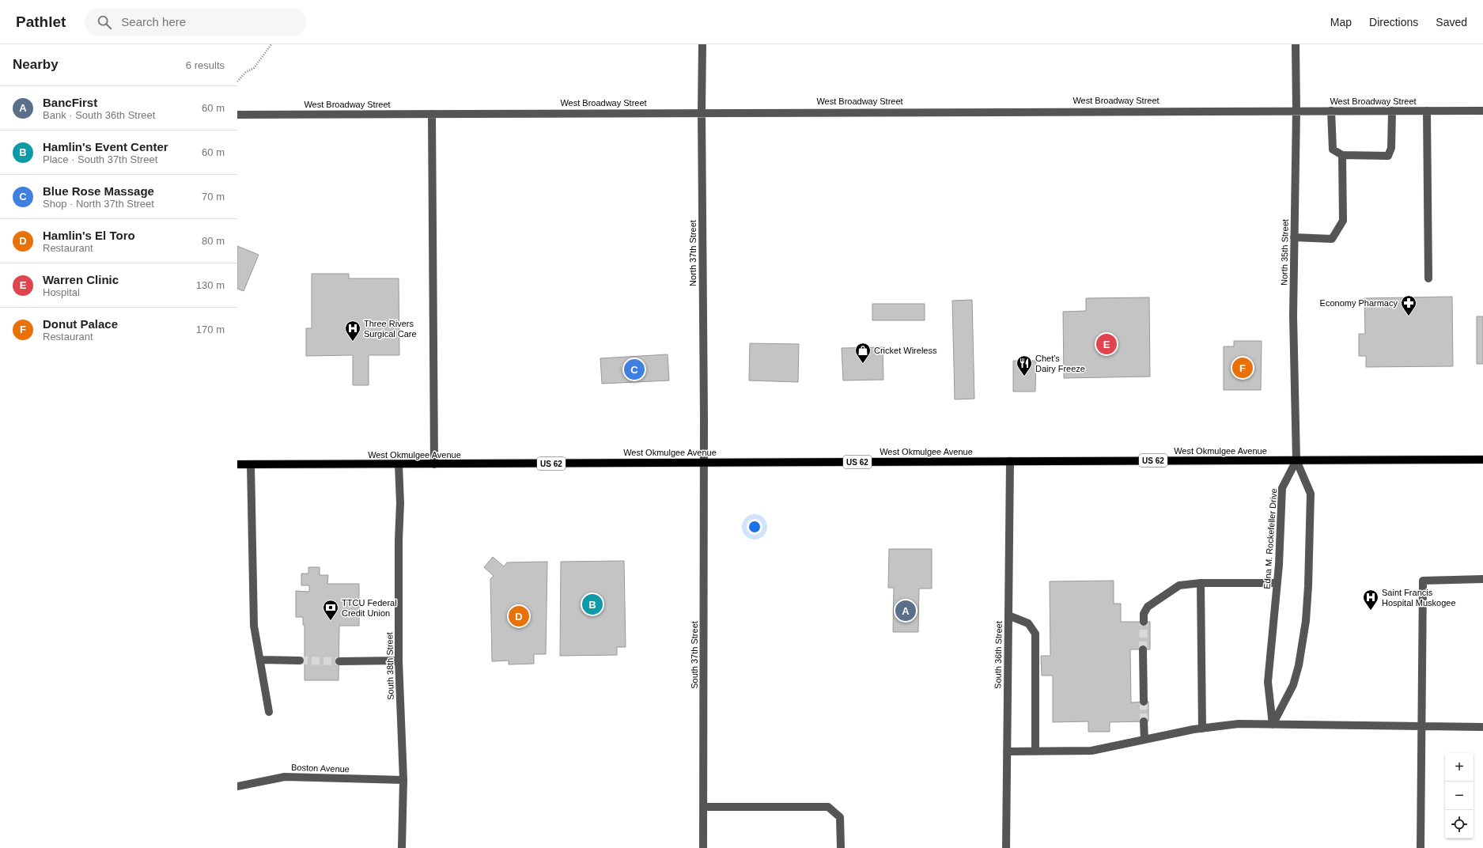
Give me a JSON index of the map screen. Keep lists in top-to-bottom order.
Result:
{
  "streets": {
    "main road": ["West Okmulgee Avenue", "US 62"],
    "street": [
      "West Broadway Street",
      "North 35th Street",
      "North 37th Street",
      "Edna M. Rockefeller Drive",
      "South 37th Street",
      "South 36th Street",
      "South 38th Street",
      "Boston Avenue"
    ]
  },
  "crossings": [
    ["West Broadway Street", "North 35th Street"],
    ["West Broadway Street", "North 37th Street"],
    ["North 35th Street", "West Okmulgee Avenue"],
    ["North 35th Street", "Edna M. Rockefeller Drive"],
    ["North 37th Street", "West Okmulgee Avenue"],
    ["North 37th Street", "South 37th Street"],
    ["West Okmulgee Avenue", "Edna M. Rockefeller Drive"],
    ["West Okmulgee Avenue", "South 37th Street"],
    ["West Okmulgee Avenue", "South 36th Street"],
    ["West Okmulgee Avenue", "South 38th Street"],
    ["South 38th Street", "Boston Avenue"]
  ],
  "places": {
    "pharmacy": ["Economy Pharmacy"],
    "hospital": ["Three Rivers Surgical Care", "Saint Francis Hospital Muskogee"],
    "shop": ["Cricket Wireless"],
    "restaurant": ["Chet's Dairy Freeze"],
    "bank": ["TTCU Federal Credit Union"]
  },
  "page": {
    "header": "Pathlet",
    "search": "Search here",
    "nav": ["Map", "Directions", "Saved"],
    "heading": ["Nearby", "6 results"],
    "list": [
      {
        "mark": "A",
        "name": "BancFirst",
        "note": "Bank · South 36th Street",
        "value": "60 m"
      },
      {
        "mark": "B",
        "name": "Hamlin's Event Center",
        "note": "Place · South 37th Street",
        "value": "60 m"
      },
      {
        "mark": "C",
        "name": "Blue Rose Massage",
        "note": "Shop · North 37th Street",
        "value": "70 m"
      },
      {
        "mark": "D",
        "name": "Hamlin's El Toro",
        "note": "Restaurant",
        "value": "80 m"
      },
      {
        "mark": "E",
        "name": "Warren Clinic",
        "note": "Hospital",
        "value": "130 m"
      },
      {
        "mark": "F",
        "name": "Donut Palace",
        "note": "Restaurant",
        "value": "170 m"
      }
    ],
    "pins": [
      "E",
      "F",
      "C",
      "B",
      "A",
      "D"
    ],
    "map_buttons": ["+", "−"]
  }
}
